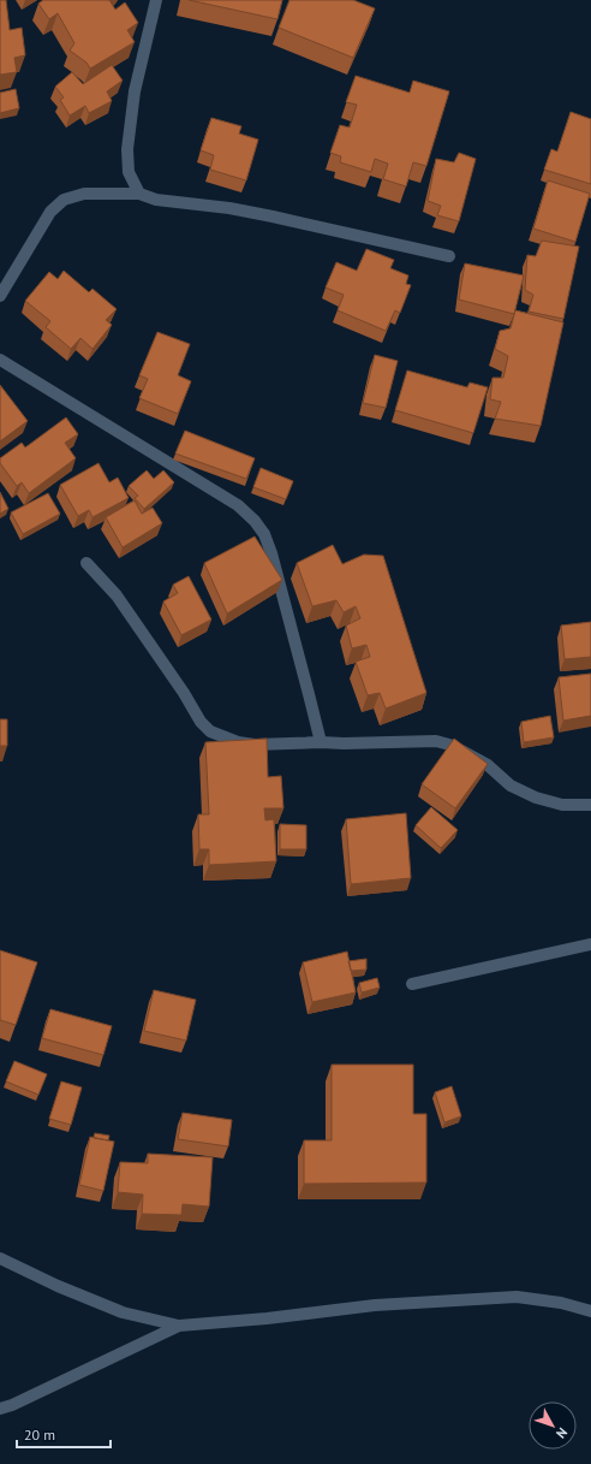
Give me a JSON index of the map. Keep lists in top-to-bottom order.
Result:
{
  "scale_bar": "20 m",
  "north": "bottom right"
}
